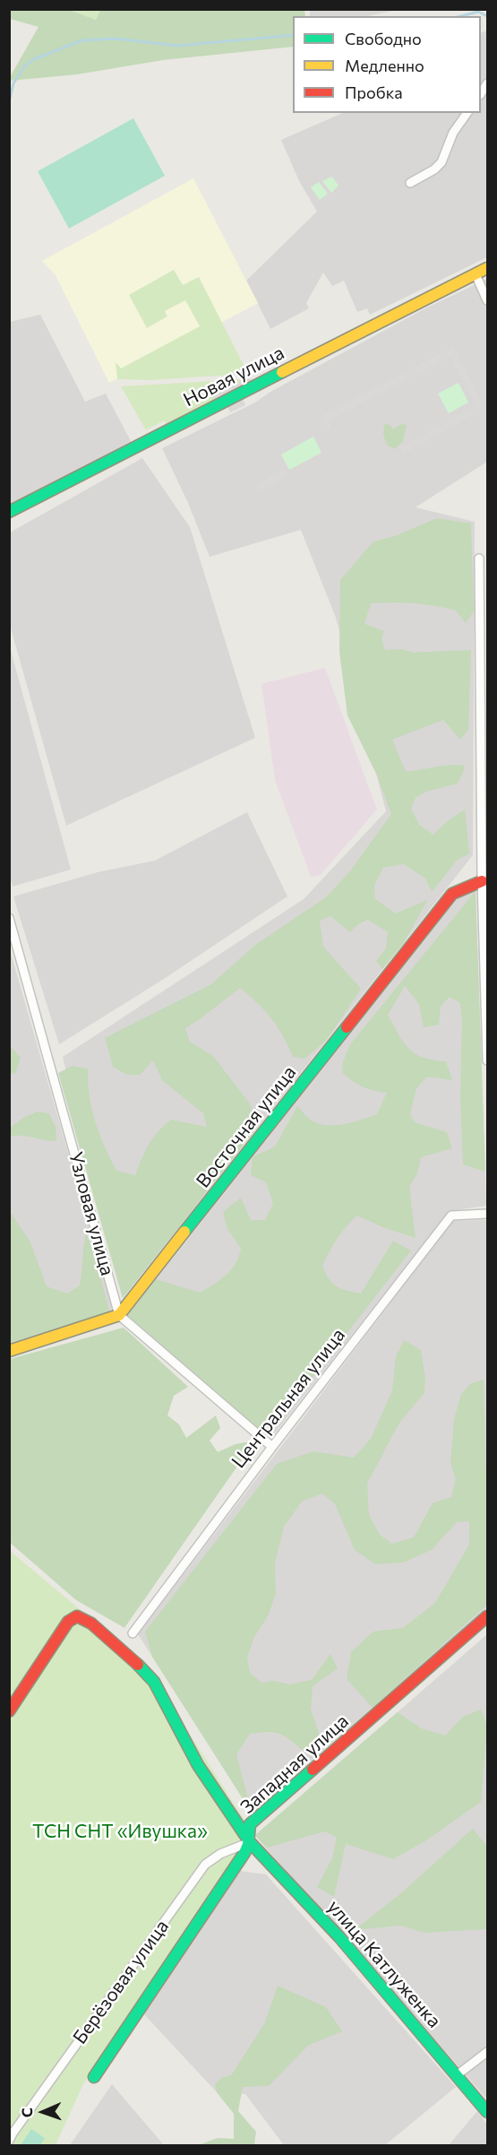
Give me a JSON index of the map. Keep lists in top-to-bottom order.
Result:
{
  "streets": {
    "street": [
      "Новая улица",
      "Восточная улица",
      "Узловая улица",
      "Центральная улица",
      "Западная улица",
      "улица Катлуженка",
      "Берёзовая улица"
    ]
  },
  "crossings": [
    ["Восточная улица", "Узловая улица"],
    ["Западная улица", "улица Катлуженка"],
    ["Западная улица", "Берёзовая улица"],
    ["улица Катлуженка", "Берёзовая улица"]
  ],
  "parks": ["ТСН СНТ «Ивушка»"],
  "legend": ["Свободно", "Медленно", "Пробка"],
  "north": "left"
}
